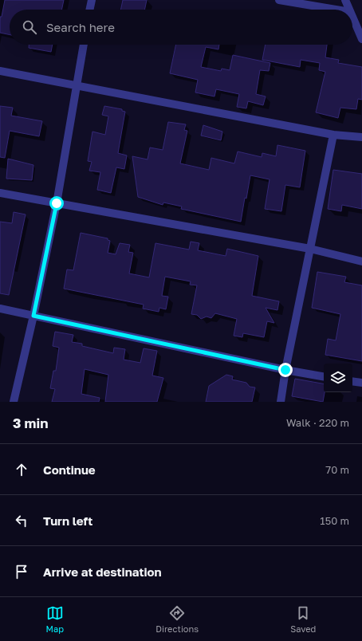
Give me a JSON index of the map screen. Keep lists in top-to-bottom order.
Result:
{
  "page": {
    "search": "Search here",
    "heading": ["3 min", "Walk · 220 m"],
    "list": [
      ["Continue", "70 m"],
      ["Turn left", "150 m"],
      "Arrive at destination"
    ],
    "nav": ["Map", "Directions", "Saved"]
  }
}
